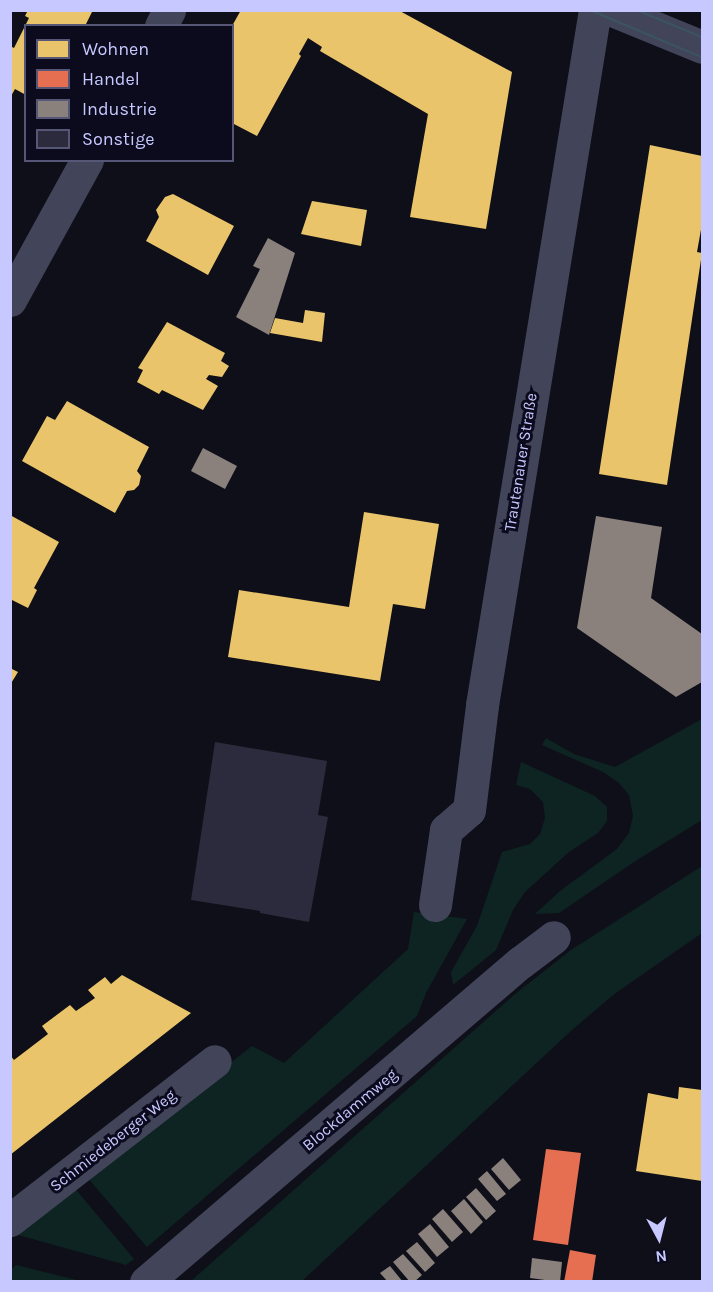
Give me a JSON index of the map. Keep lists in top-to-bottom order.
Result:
{
  "streets": {
    "street": ["Trautenauer Straße", "Blockdammweg", "Schmiedeberger Weg"]
  },
  "legend": [
    "Wohnen",
    "Handel",
    "Industrie",
    "Sonstige"
  ],
  "north": "bottom"
}
